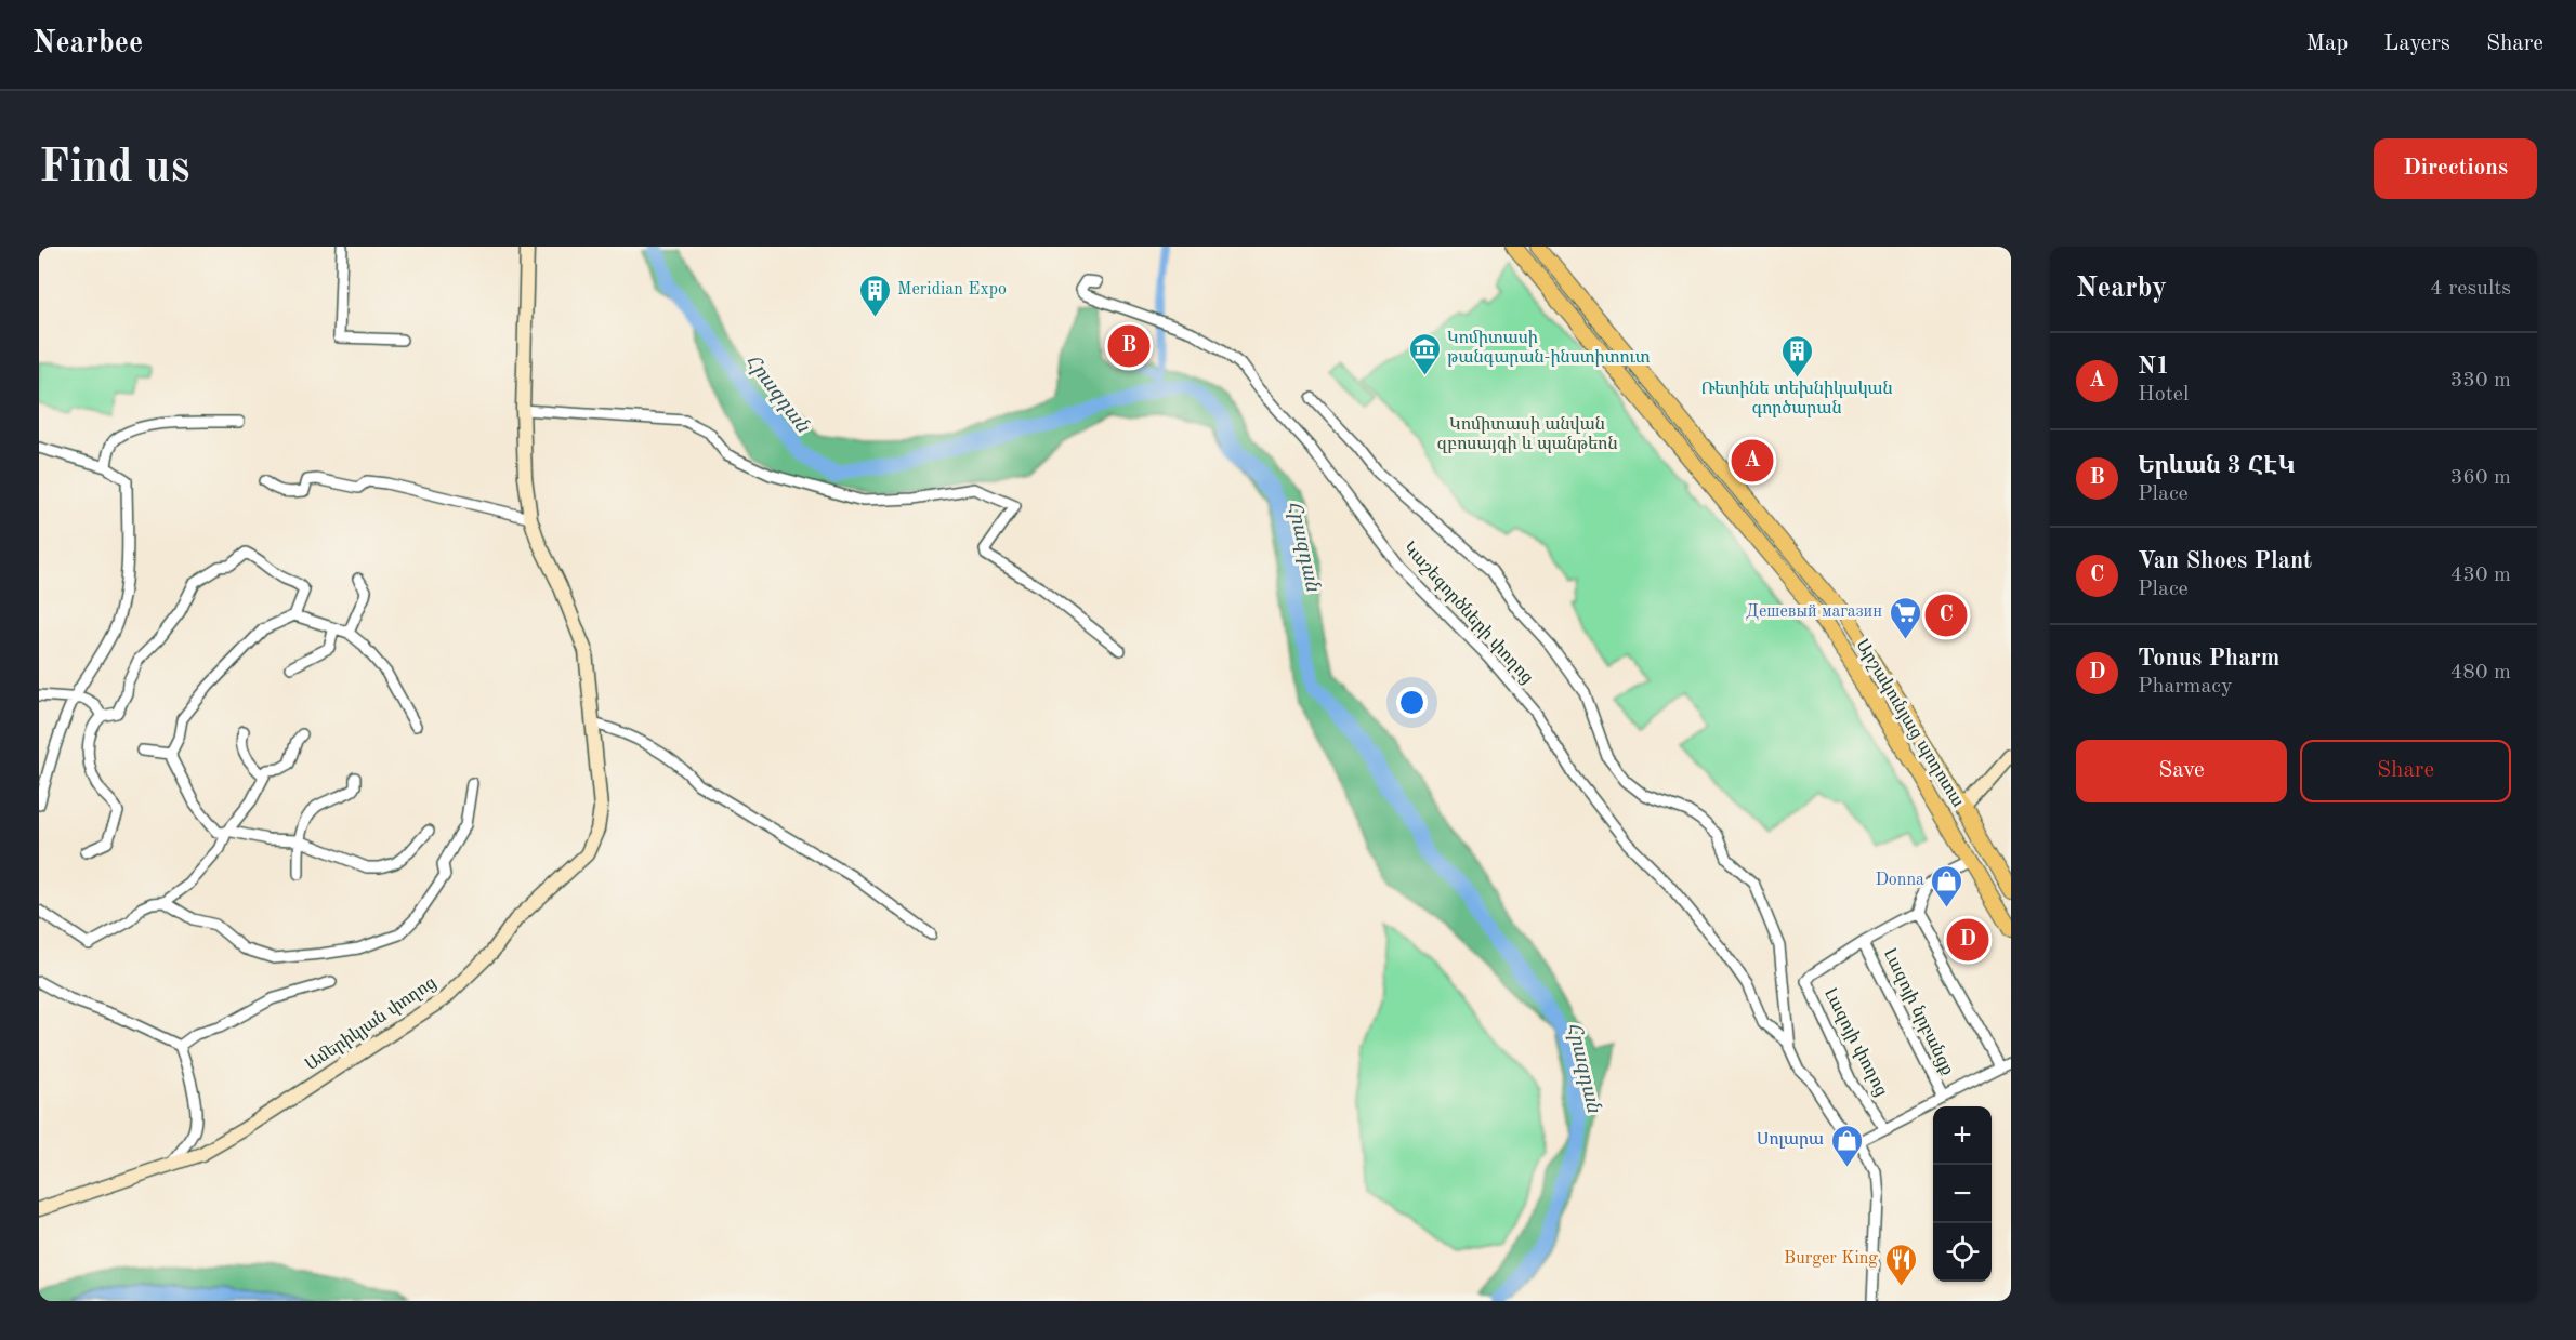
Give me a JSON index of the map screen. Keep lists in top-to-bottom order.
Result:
{
  "streets": {
    "main road": ["Արշակունյաց պողոտա"],
    "street": [
      "Կաշեգործների փողոց",
      "Լազոյի նրբանցք",
      "Ամերիկյան փողոց",
      "Լազոյի փողոց"
    ]
  },
  "crossings": [
    ["Լազոյի նրբանցք", "Լազոյի փողոց"]
  ],
  "water": ["Հրազդան"],
  "parks": ["Կոմիտասի անվան զբոսայգի և պանթեոն"],
  "places": {
    "building": ["Meridian Expo", "Ռետինե տեխնիկական գործարան"],
    "museum": ["Կոմիտասի թանգարան-ինստիտուտ"],
    "supermarket": ["Дешевый магазин"],
    "shop": ["Donna", "Սոլարա"],
    "restaurant": ["Burger King"]
  },
  "page": {
    "header": "Nearbee",
    "nav": ["Map", "Layers", "Share"],
    "buttons": [
      "Directions",
      ["Save", "Share"]
    ],
    "title": "Find us",
    "heading": ["Nearby", "4 results"],
    "pins": [
      "B",
      "A",
      "C",
      "D"
    ],
    "list": [
      {
        "mark": "A",
        "name": "N1",
        "note": "Hotel",
        "value": "330 m"
      },
      {
        "mark": "B",
        "name": "Երևան 3 ՀԷԿ",
        "note": "Place",
        "value": "360 m"
      },
      {
        "mark": "C",
        "name": "Van Shoes Plant",
        "note": "Place",
        "value": "430 m"
      },
      {
        "mark": "D",
        "name": "Tonus Pharm",
        "note": "Pharmacy",
        "value": "480 m"
      }
    ],
    "map_buttons": ["+", "−"]
  }
}
